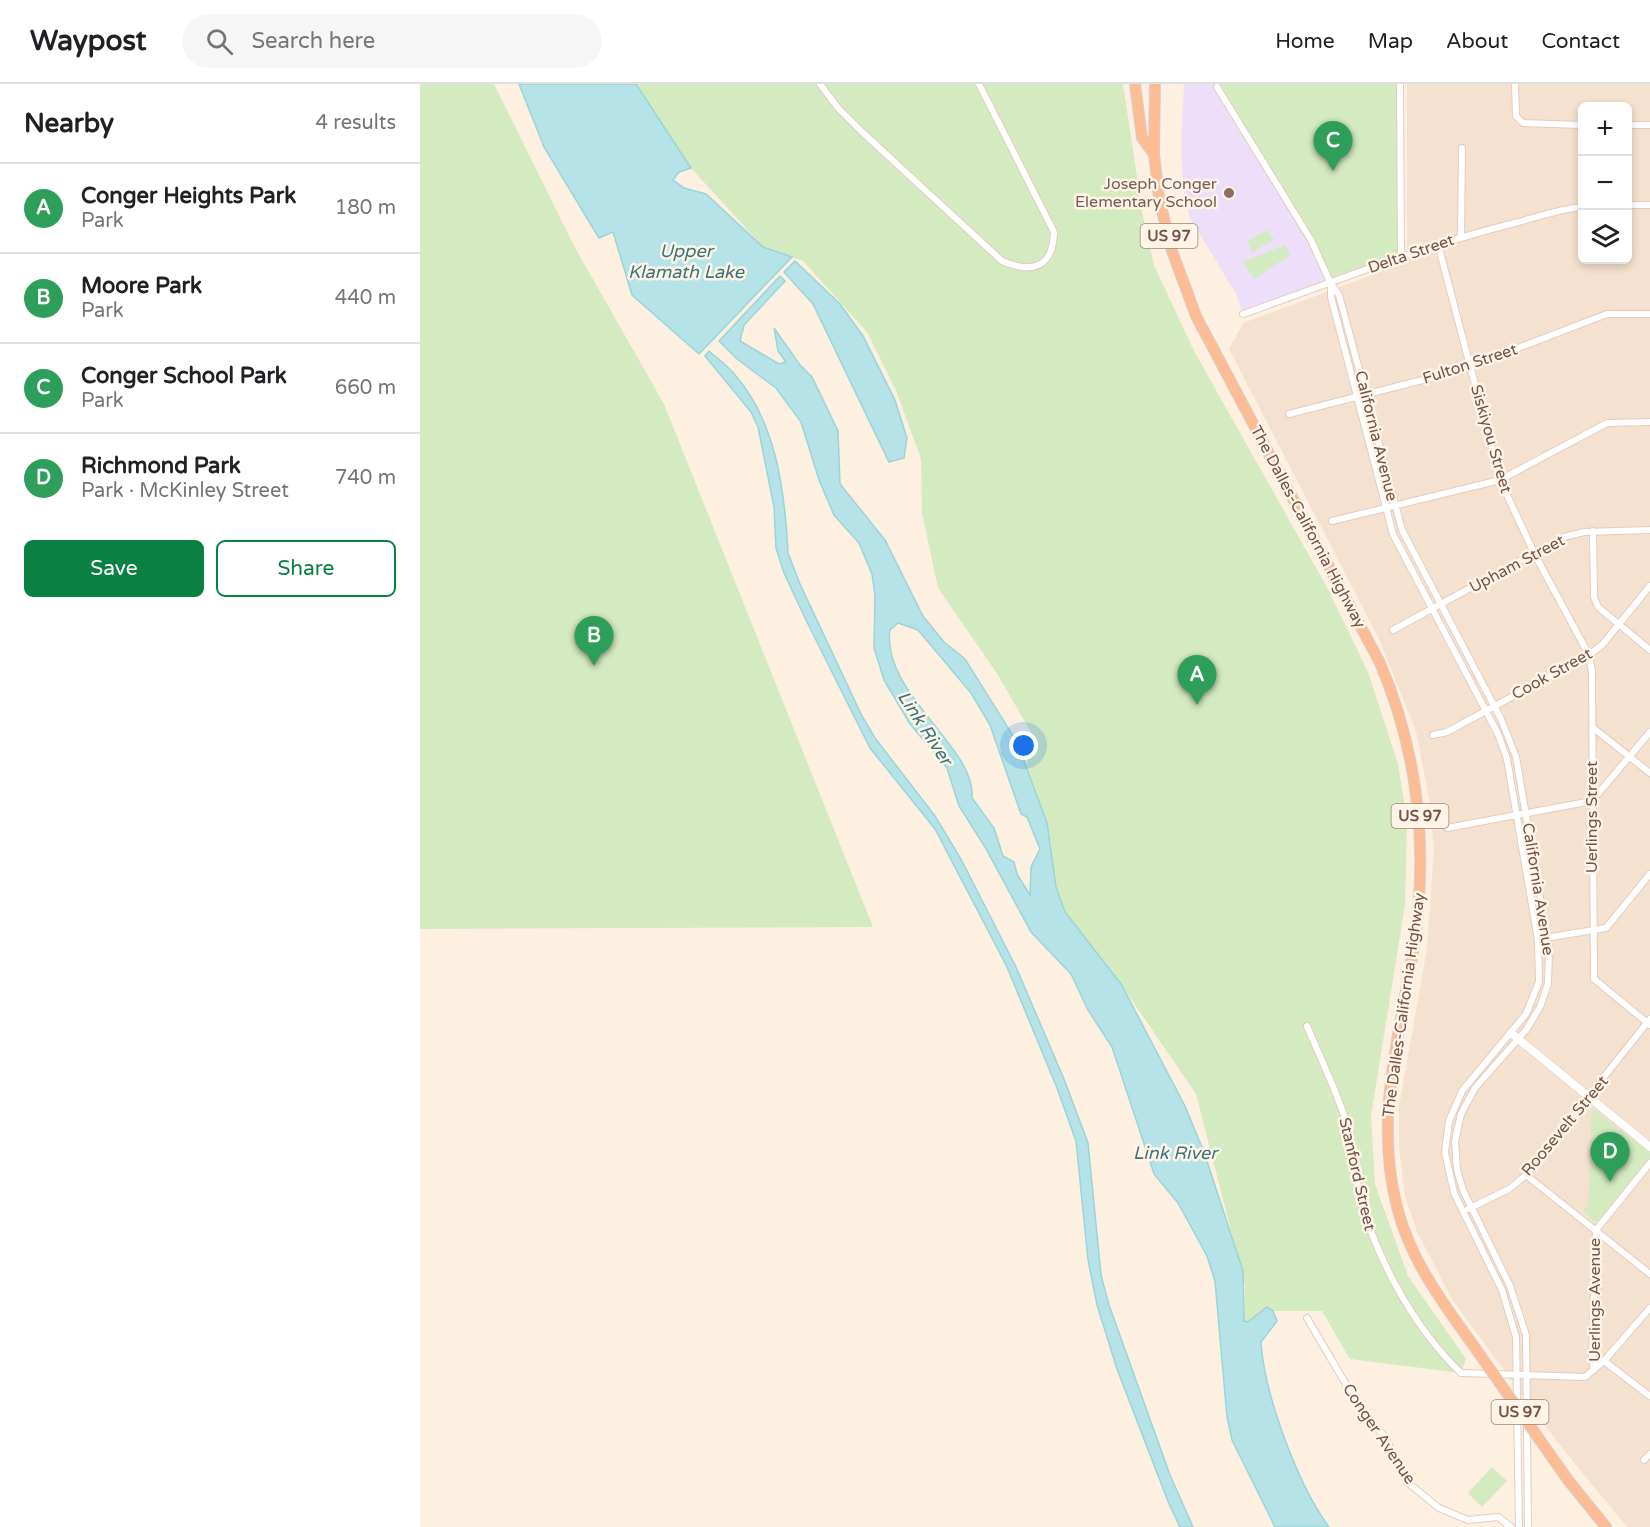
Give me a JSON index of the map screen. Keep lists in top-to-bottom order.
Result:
{
  "streets": {
    "highway": ["US 97", "The Dalles-California Highway"],
    "street": [
      "Delta Street",
      "Fulton Street",
      "California Avenue",
      "Siskiyou Street",
      "Upham Street",
      "Cook Street",
      "Uerlings Street",
      "Roosevelt Street",
      "Stanford Street",
      "Uerlings Avenue",
      "Conger Avenue"
    ]
  },
  "crossings": [
    ["Delta Street", "California Avenue"],
    ["Delta Street", "Siskiyou Street"],
    ["Fulton Street", "California Avenue"],
    ["Fulton Street", "Siskiyou Street"],
    ["California Avenue", "Upham Street"],
    ["California Avenue", "Cook Street"],
    ["California Avenue", "Roosevelt Street"],
    ["California Avenue", "Stanford Street"],
    ["Siskiyou Street", "Upham Street"],
    ["Siskiyou Street", "Cook Street"],
    ["Siskiyou Street", "Uerlings Street"],
    ["Cook Street", "Uerlings Street"],
    ["Uerlings Street", "Roosevelt Street"]
  ],
  "water": ["Upper Klamath Lake", "Link River"],
  "places": ["Joseph Conger Elementary School"],
  "page": {
    "header": "Waypost",
    "search": "Search here",
    "nav": [
      "Home",
      "Map",
      "About",
      "Contact"
    ],
    "heading": ["Nearby", "4 results"],
    "map_buttons": ["+", "−"],
    "pins": [
      "C",
      "B",
      "A",
      "D"
    ],
    "list": [
      {
        "mark": "A",
        "name": "Conger Heights Park",
        "note": "Park",
        "value": "180 m"
      },
      {
        "mark": "B",
        "name": "Moore Park",
        "note": "Park",
        "value": "440 m"
      },
      {
        "mark": "C",
        "name": "Conger School Park",
        "note": "Park",
        "value": "660 m"
      },
      {
        "mark": "D",
        "name": "Richmond Park",
        "note": "Park · McKinley Street",
        "value": "740 m"
      }
    ],
    "buttons": ["Save", "Share"]
  }
}
